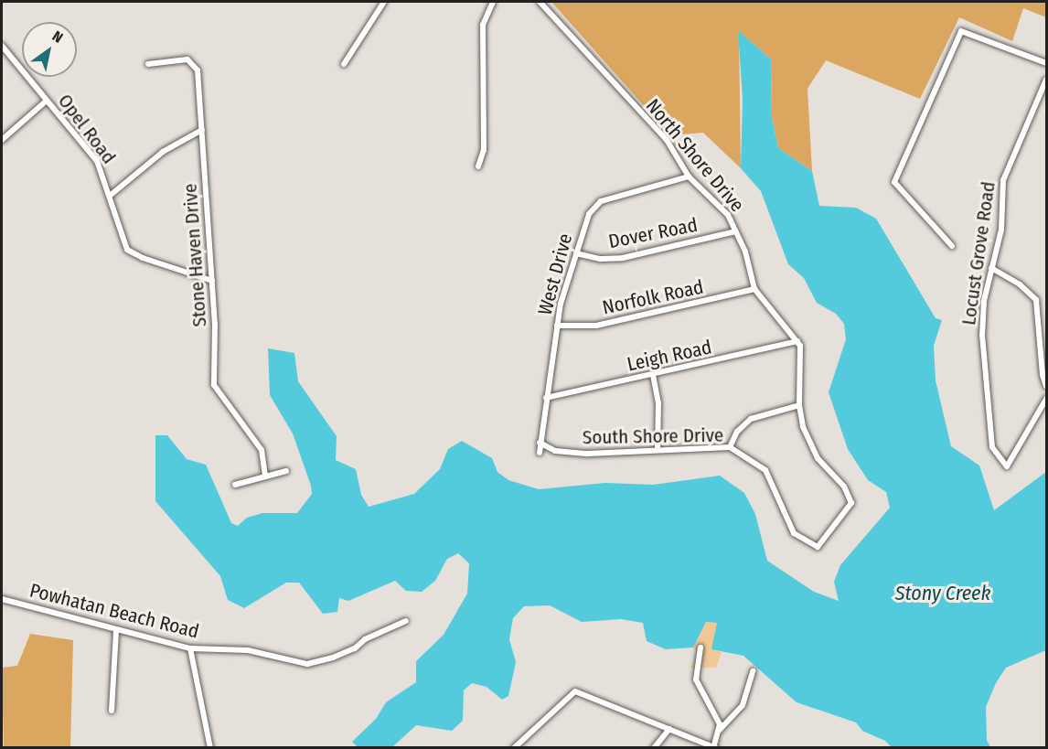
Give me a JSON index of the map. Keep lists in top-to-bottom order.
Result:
{
  "streets": {
    "street": [
      "Opel Road",
      "North Shore Drive",
      "Dover Road",
      "Locust Grove Road",
      "Stone Haven Drive",
      "West Drive",
      "Norfolk Road",
      "Leigh Road",
      "South Shore Drive",
      "Powhatan Beach Road"
    ]
  },
  "crossings": [
    ["Opel Road", "Stone Haven Drive"],
    ["North Shore Drive", "Dover Road"],
    ["North Shore Drive", "West Drive"],
    ["North Shore Drive", "Norfolk Road"],
    ["North Shore Drive", "Leigh Road"],
    ["Dover Road", "West Drive"],
    ["West Drive", "Norfolk Road"],
    ["West Drive", "Leigh Road"],
    ["West Drive", "South Shore Drive"]
  ],
  "water": ["Stony Creek"],
  "north": "top right"
}
